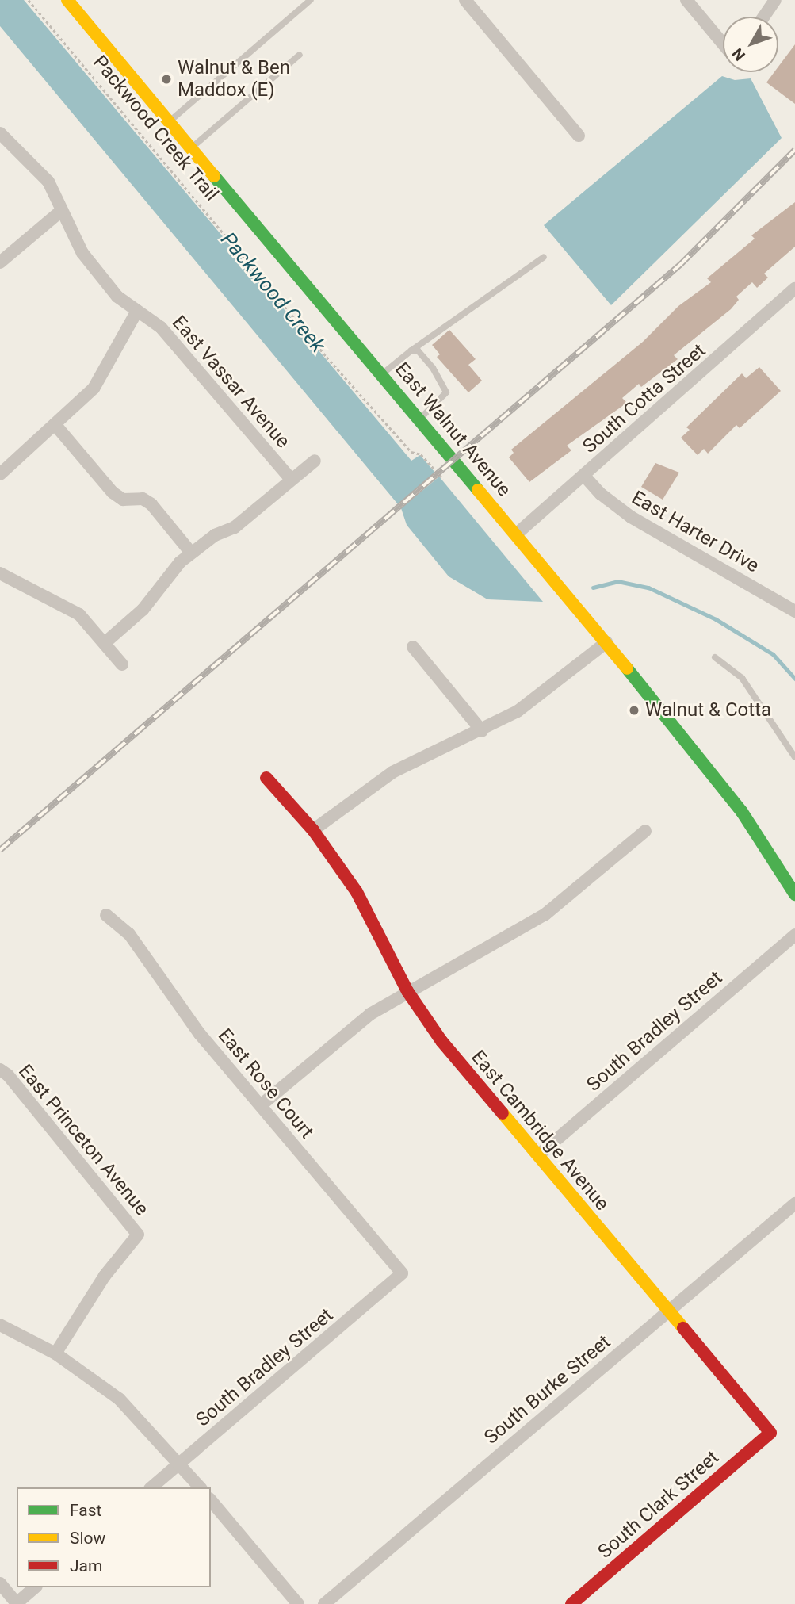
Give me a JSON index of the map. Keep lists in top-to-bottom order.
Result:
{
  "streets": {
    "main road": ["East Walnut Avenue", "East Cambridge Avenue", "South Clark Street"],
    "street": [
      "East Vassar Avenue",
      "South Cotta Street",
      "East Harter Drive",
      "South Bradley Street",
      "East Rose Court",
      "East Princeton Avenue",
      "South Burke Street"
    ],
    "path": ["Packwood Creek Trail"]
  },
  "crossings": [
    ["South Cotta Street", "East Walnut Avenue"],
    ["South Cotta Street", "East Harter Drive"],
    ["South Bradley Street", "East Rose Court"],
    ["South Bradley Street", "East Cambridge Avenue"],
    ["East Cambridge Avenue", "South Burke Street"],
    ["East Cambridge Avenue", "South Clark Street"]
  ],
  "water": ["Packwood Creek"],
  "places": ["Walnut & Ben Maddox (E)", "Walnut & Cotta"],
  "legend": ["Fast", "Slow", "Jam"],
  "north": "bottom left"
}
